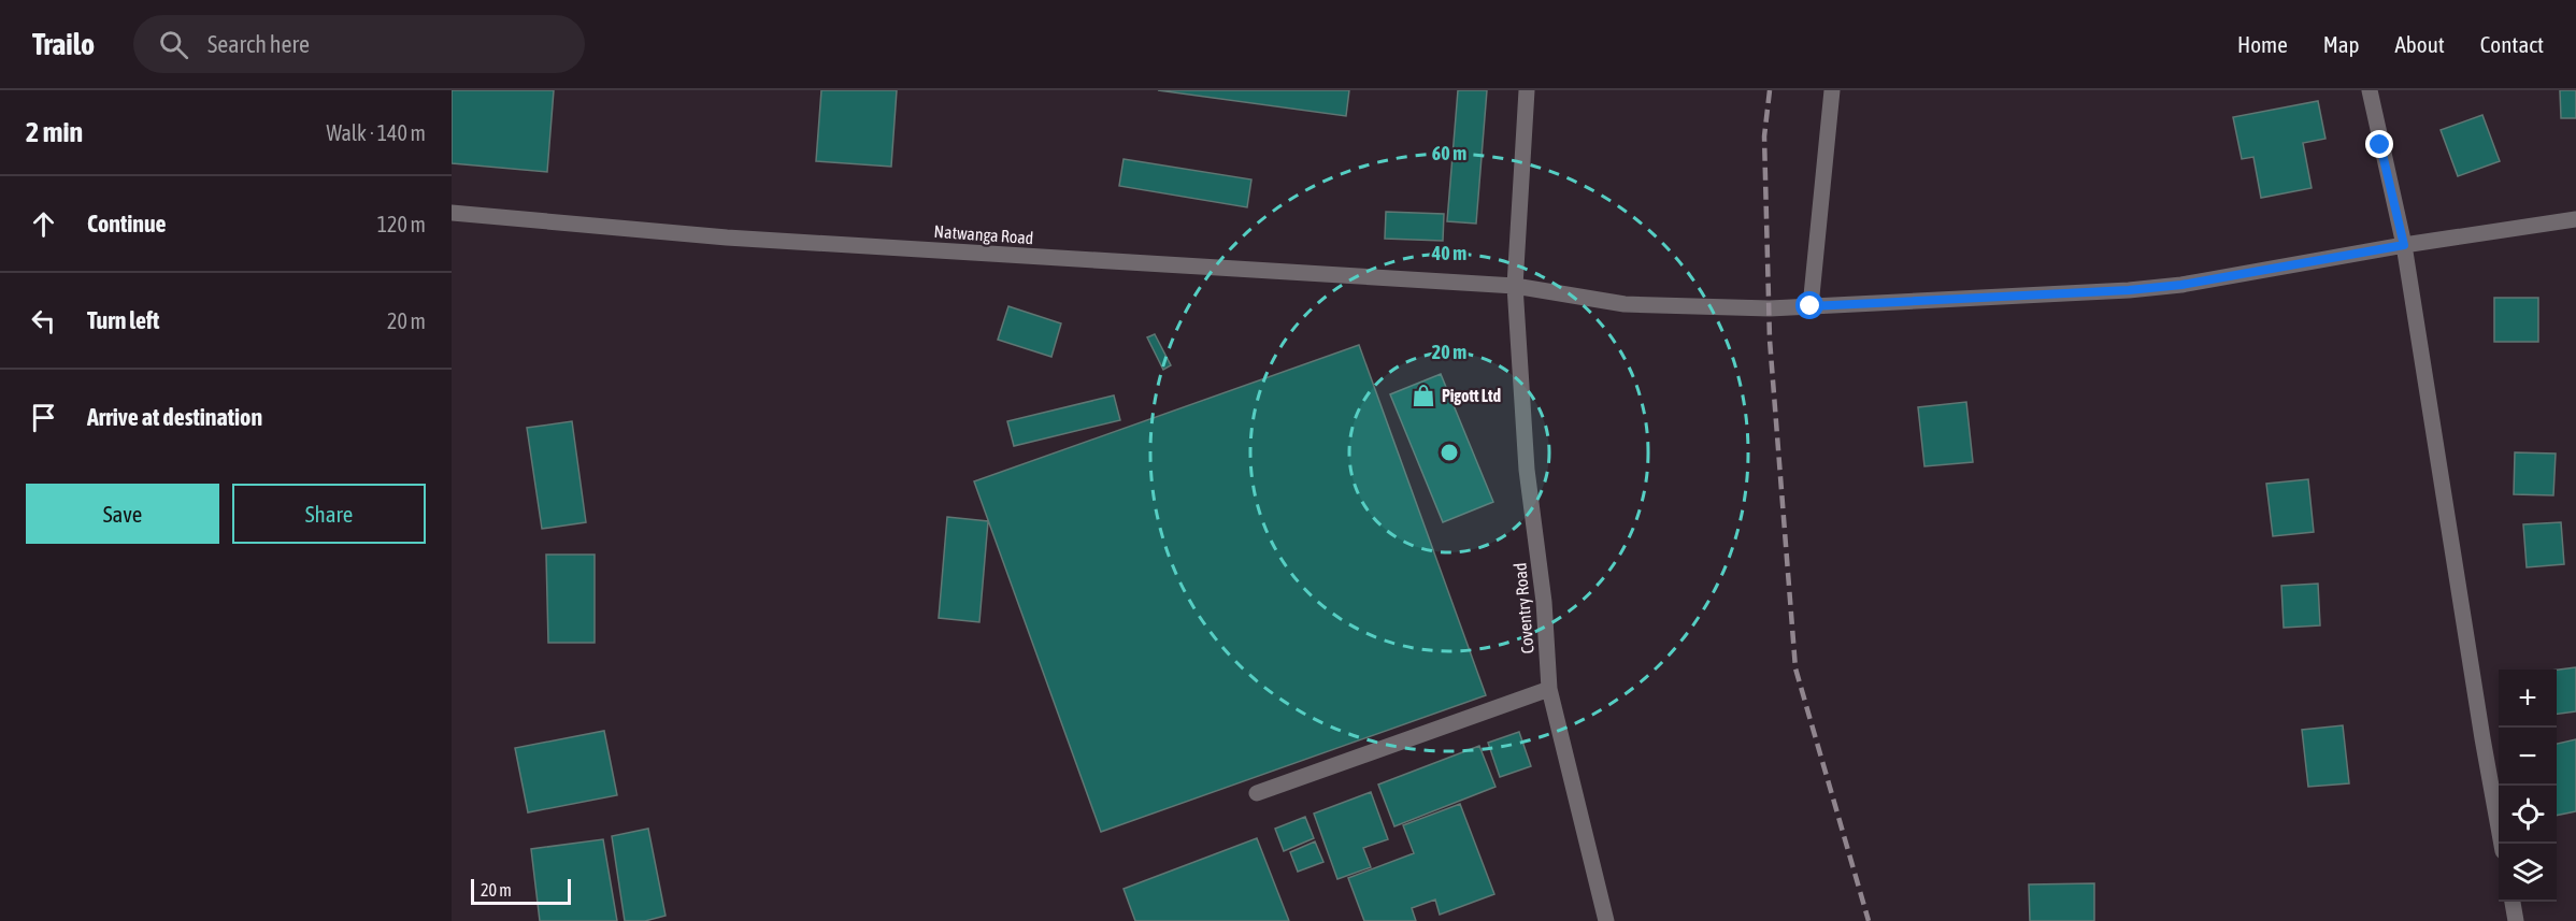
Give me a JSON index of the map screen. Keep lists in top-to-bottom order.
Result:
{
  "streets": {
    "street": ["Natwanga Road", "Coventry Road"]
  },
  "crossings": [
    ["Natwanga Road", "Coventry Road"]
  ],
  "places": {
    "shop": ["Pigott Ltd"]
  },
  "scale_bar": "20 m",
  "page": {
    "header": "Trailo",
    "search": "Search here",
    "nav": [
      "Home",
      "Map",
      "About",
      "Contact"
    ],
    "heading": ["2 min", "Walk · 140 m"],
    "list": [
      ["Continue", "120 m"],
      ["Turn left", "20 m"],
      "Arrive at destination"
    ],
    "buttons": ["Save", "Share"],
    "map_buttons": ["+", "−"],
    "scale": "20 m"
  },
  "rings": ["60 m", "40 m", "20 m"]
}
